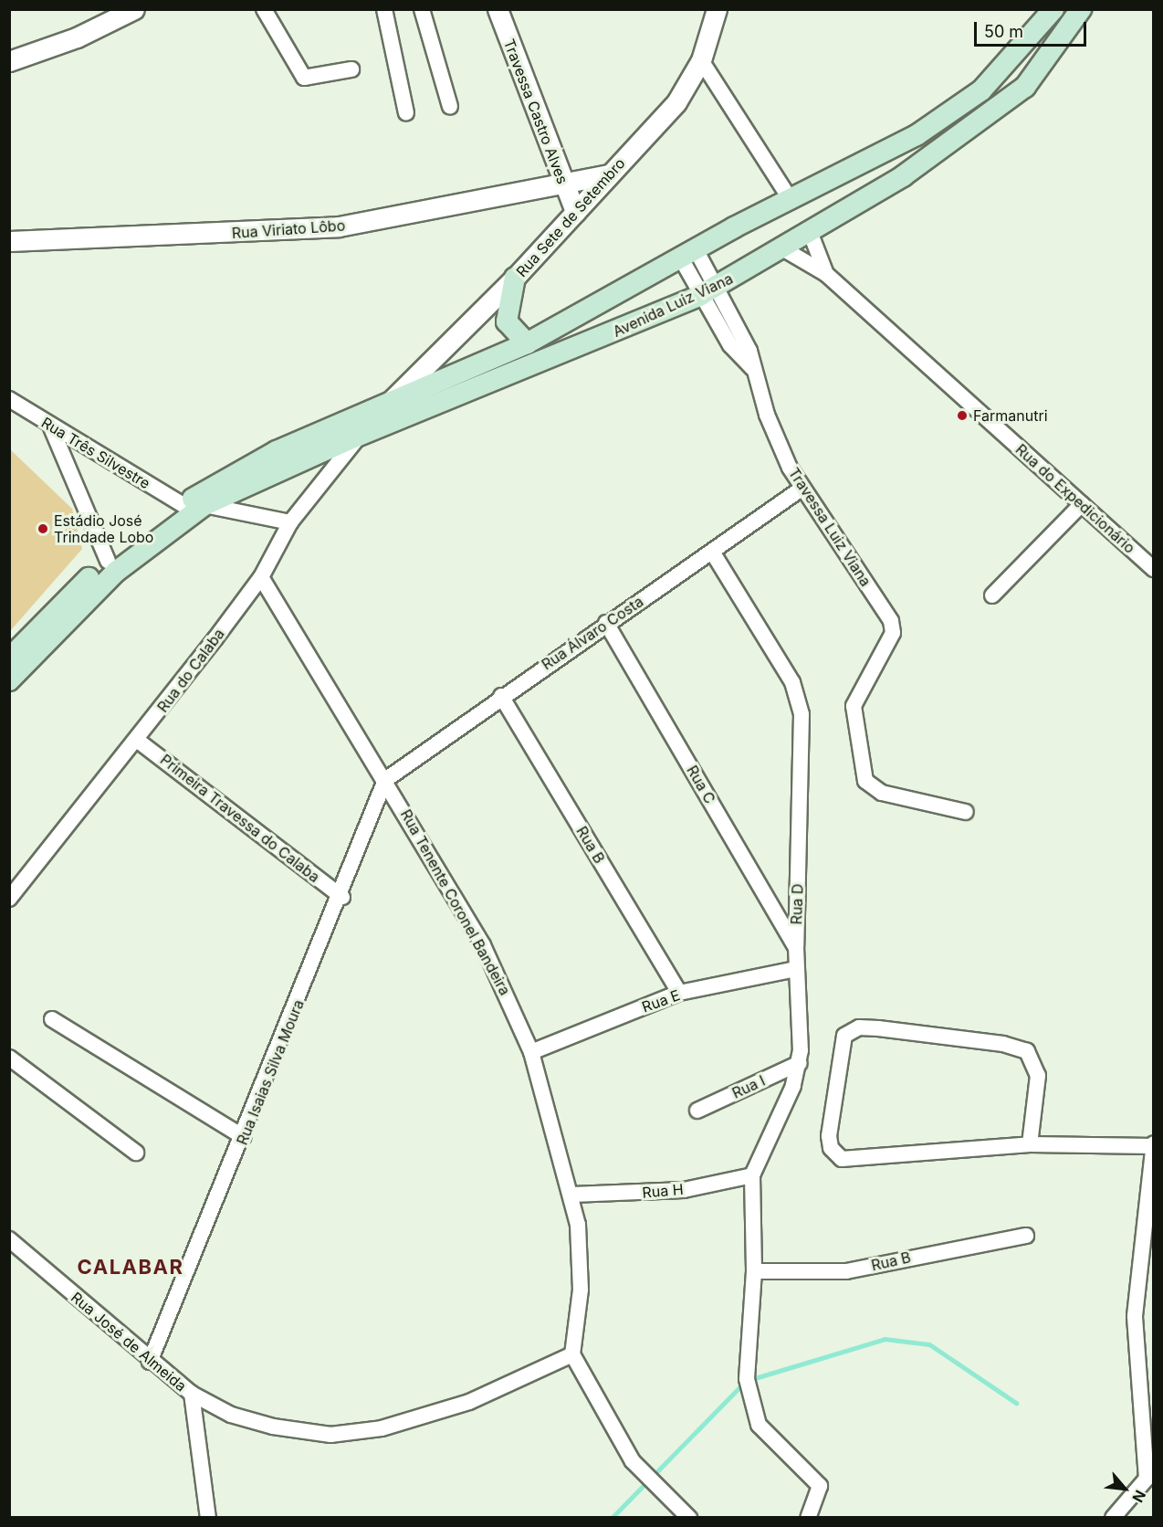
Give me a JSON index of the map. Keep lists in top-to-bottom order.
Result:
{
  "streets": {
    "main road": ["Avenida Luiz Viana"],
    "street": [
      "Travessa Castro Alves",
      "Rua Sete de Setembro",
      "Rua Viriato Lôbo",
      "Rua Três Silvestre",
      "Rua do Expedicionário",
      "Travessa Luiz Viana",
      "Rua Álvaro Costa",
      "Rua do Calaba",
      "Rua C",
      "Primeira Travessa do Calaba",
      "Rua B",
      "Rua Tenente Coronel Bandeira",
      "Rua D",
      "Rua E",
      "Rua Isaias Silva Moura",
      "Rua I",
      "Rua H",
      "Rua José de Almeida"
    ]
  },
  "crossings": [
    ["Travessa Castro Alves", "Rua Sete de Setembro"],
    ["Travessa Castro Alves", "Rua Viriato Lôbo"],
    ["Rua Sete de Setembro", "Rua Viriato Lôbo"],
    ["Avenida Luiz Viana", "Rua do Expedicionário"],
    ["Avenida Luiz Viana", "Travessa Luiz Viana"],
    ["Avenida Luiz Viana", "Rua do Calaba"],
    ["Travessa Luiz Viana", "Rua Álvaro Costa"],
    ["Rua Álvaro Costa", "Rua C"],
    ["Rua Álvaro Costa", "Rua B"],
    ["Rua Álvaro Costa", "Rua Tenente Coronel Bandeira"],
    ["Rua Álvaro Costa", "Rua D"],
    ["Rua Álvaro Costa", "Rua Isaias Silva Moura"],
    ["Rua do Calaba", "Primeira Travessa do Calaba"],
    ["Rua do Calaba", "Rua Tenente Coronel Bandeira"],
    ["Rua C", "Rua D"],
    ["Primeira Travessa do Calaba", "Rua Isaias Silva Moura"],
    ["Rua B", "Rua D"],
    ["Rua B", "Rua E"],
    ["Rua Tenente Coronel Bandeira", "Rua E"],
    ["Rua Tenente Coronel Bandeira", "Rua Isaias Silva Moura"],
    ["Rua Tenente Coronel Bandeira", "Rua H"],
    ["Rua Tenente Coronel Bandeira", "Rua José de Almeida"],
    ["Rua D", "Rua E"],
    ["Rua D", "Rua I"],
    ["Rua D", "Rua H"],
    ["Rua Isaias Silva Moura", "Rua José de Almeida"]
  ],
  "districts": ["CALABAR"],
  "places": ["Farmanutri", "Estádio José Trindade Lobo"],
  "scale_bar": "50 m",
  "north": "bottom right"
}
